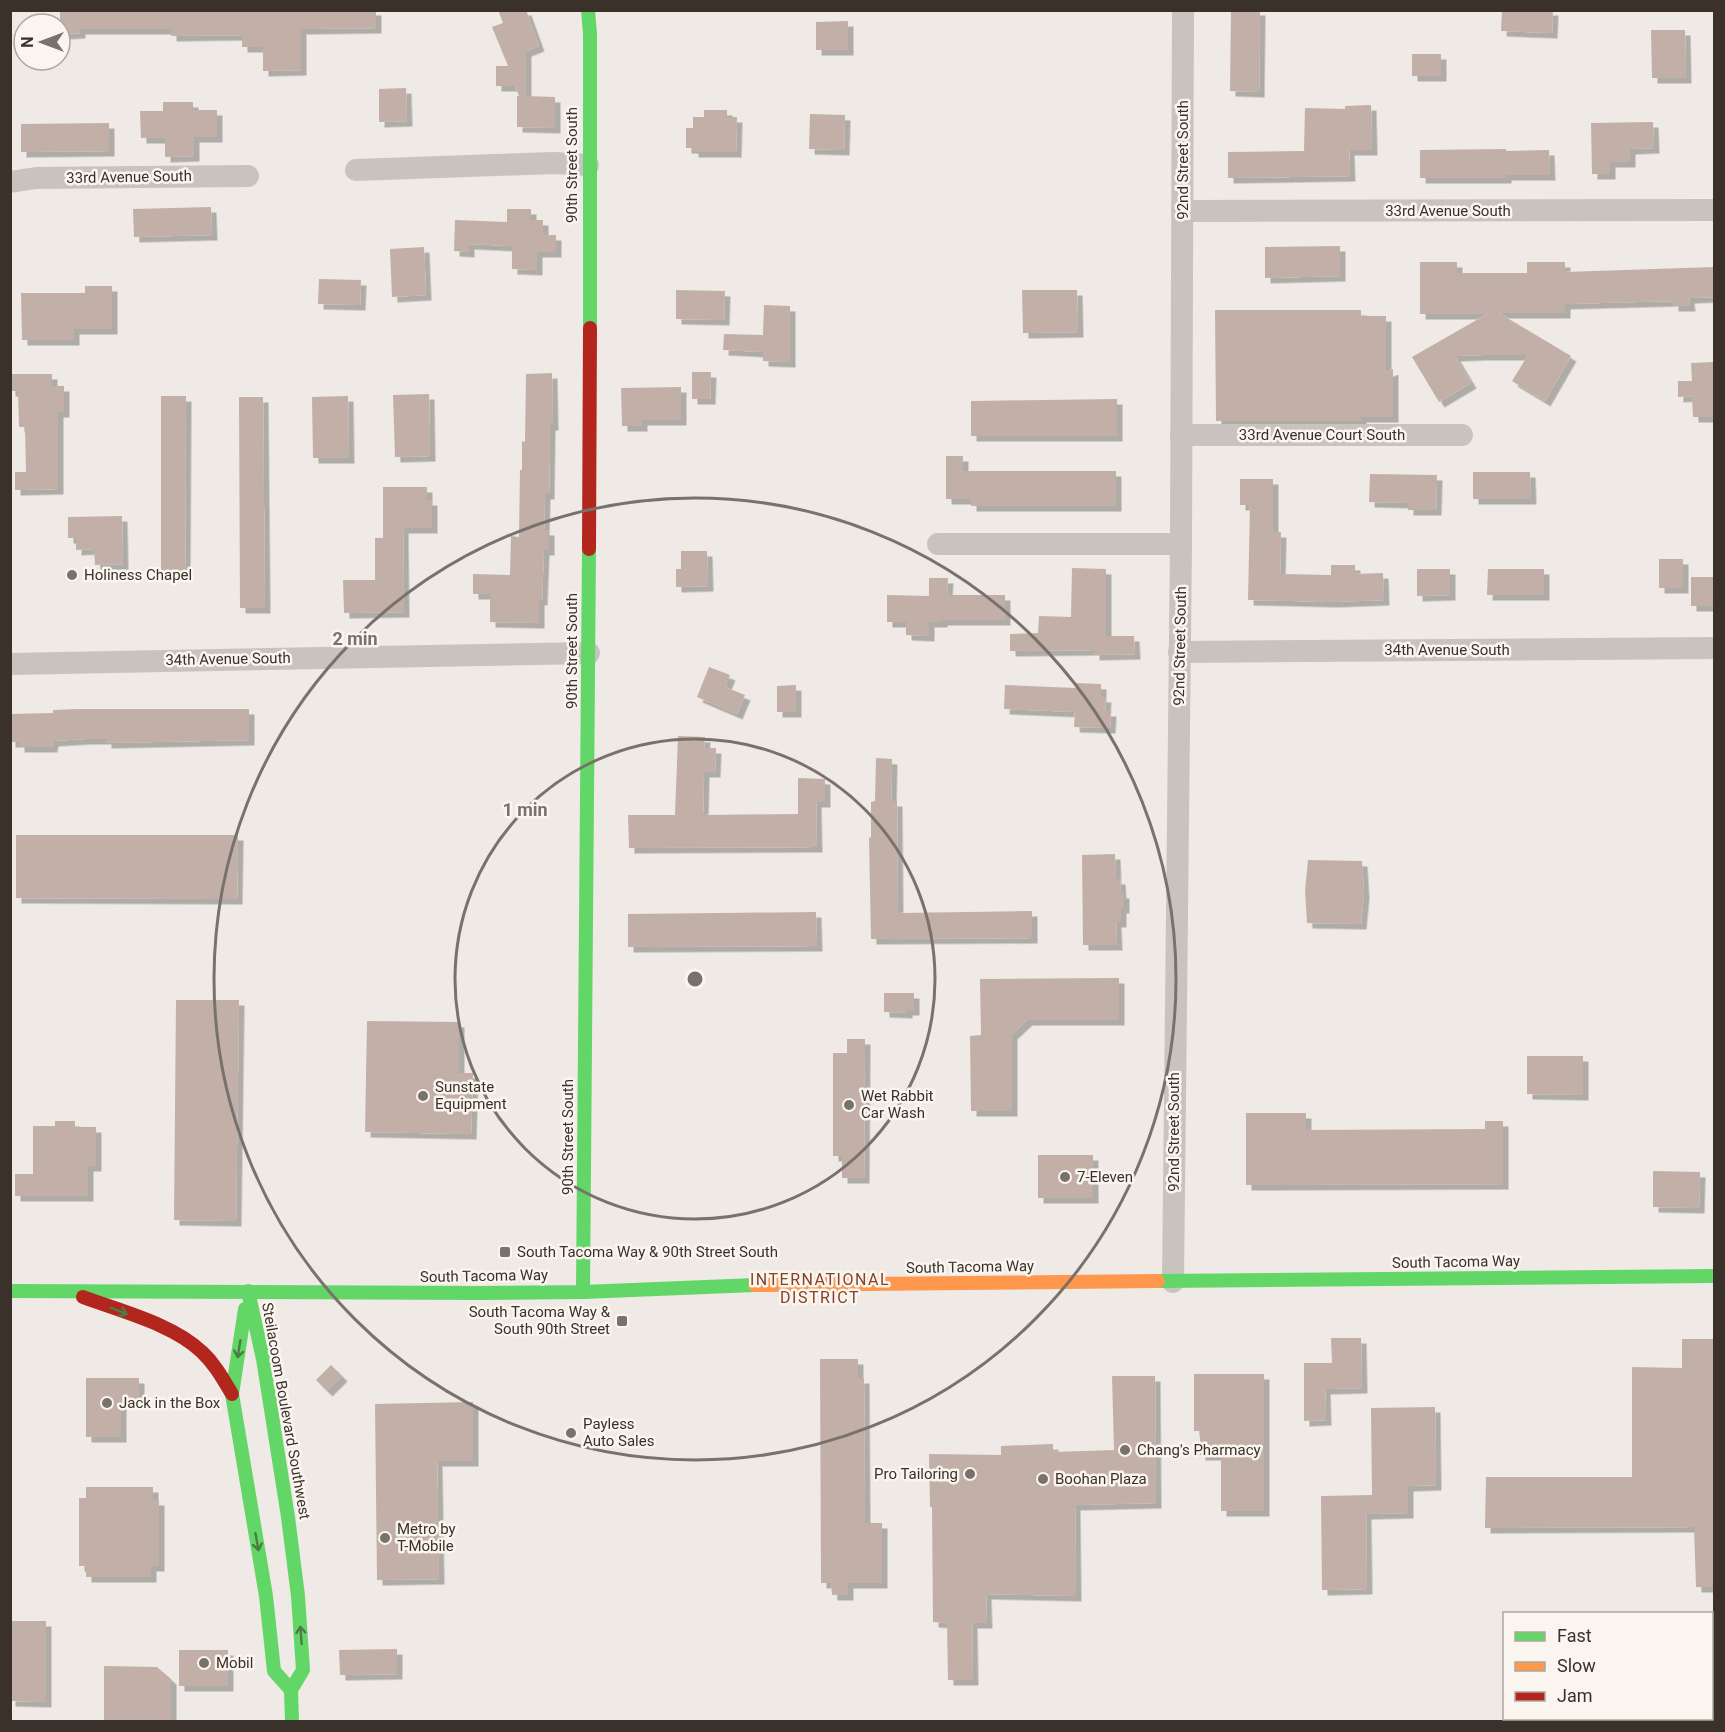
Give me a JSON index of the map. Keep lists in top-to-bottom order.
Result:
{
  "streets": {
    "main road": ["90th Street South", "South Tacoma Way", "Steilacoom Boulevard Southwest"],
    "street": [
      "92nd Street South",
      "33rd Avenue South",
      "33rd Avenue Court South",
      "34th Avenue South"
    ]
  },
  "crossings": [
    ["92nd Street South", "33rd Avenue South"],
    ["92nd Street South", "33rd Avenue Court South"],
    ["92nd Street South", "34th Avenue South"],
    ["92nd Street South", "South Tacoma Way"],
    ["90th Street South", "34th Avenue South"],
    ["90th Street South", "South Tacoma Way"],
    ["South Tacoma Way", "Steilacoom Boulevard Southwest"]
  ],
  "districts": ["INTERNATIONAL DISTRICT"],
  "places": {
    "other": [
      "Holiness Chapel",
      "Sunstate Equipment",
      "Wet Rabbit Car Wash",
      "7-Eleven",
      "Jack in the Box",
      "Payless Auto Sales",
      "Chang's Pharmacy",
      "Pro Tailoring",
      "Boohan Plaza",
      "Metro by T-Mobile",
      "Mobil"
    ],
    "transit": ["South Tacoma Way & 90th Street South", "South Tacoma Way & South 90th Street"]
  },
  "legend": ["Fast", "Slow", "Jam"],
  "north": "left",
  "rings": ["2 min", "1 min"]
}
